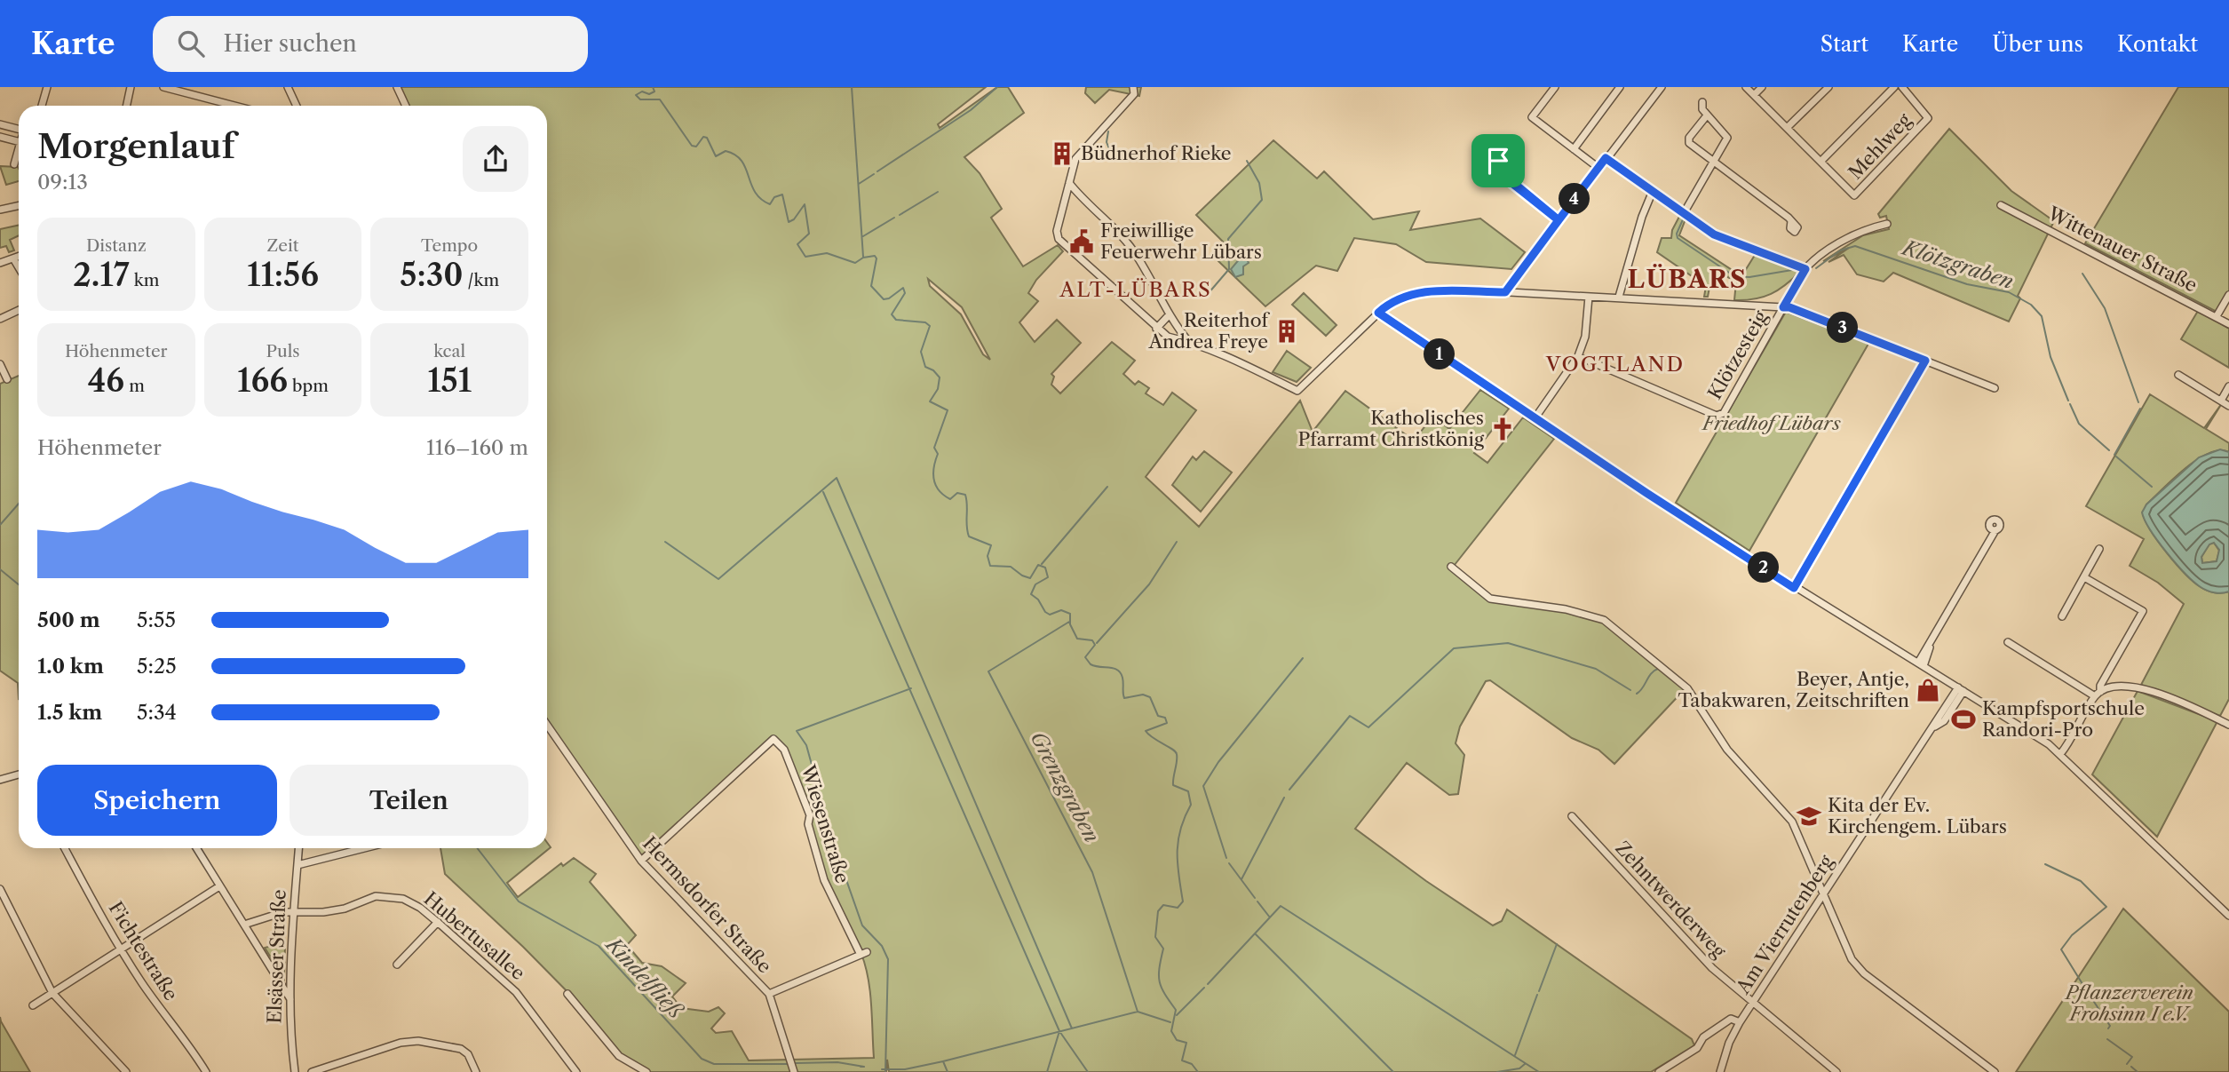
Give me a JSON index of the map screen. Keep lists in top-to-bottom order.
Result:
{
  "streets": {
    "street": [
      "Mehlweg",
      "Wittenauer Straße",
      "Klötzesteig",
      "Wiesenstraße",
      "Zehntwerderweg",
      "Hermsdorfer Straße",
      "Am Vierrutenberg",
      "Hubertusallee",
      "Fichtestraße",
      "Elsässer Straße"
    ]
  },
  "crossings": [
    ["Wiesenstraße", "Hermsdorfer Straße"],
    ["Zehntwerderweg", "Am Vierrutenberg"],
    ["Hubertusallee", "Elsässer Straße"]
  ],
  "districts": ["LÜBARS", "ALT-LÜBARS", "VOGTLAND"],
  "water": ["Klötzgraben", "Grenzgraben", "Kindelfließ"],
  "parks": ["Friedhof Lübars", "Pflanzerverein Frohsinn I e.V."],
  "places": {
    "building": ["Büdnerhof Rieke", "Reiterhof Andrea Freye"],
    "public building": ["Freiwillige Feuerwehr Lübars"],
    "church": ["Katholisches Pfarramt Christkönig"],
    "shop": ["Beyer, Antje, Tabakwaren, Zeitschriften"],
    "sports": ["Kampfsportschule Randori-Pro"],
    "school or university": ["Kita der Ev. Kirchengem. Lübars"]
  },
  "page": {
    "header": "Karte",
    "search": "Hier suchen",
    "nav": [
      "Start",
      "Karte",
      "Über uns",
      "Kontakt"
    ],
    "heading": ["Morgenlauf", "09:13"],
    "pins": [
      "4",
      "3",
      "1",
      "2"
    ],
    "stats": [
      ["Distanz", "2.17 km"],
      ["Zeit", "11:56"],
      ["Tempo", "5:30 /km"],
      ["Höhenmeter", "46 m"],
      ["Puls", "166 bpm"],
      ["kcal", "151"]
    ],
    "chart": ["Höhenmeter", "116–160 m"],
    "list": [
      {
        "name": "500 m",
        "note": "5:55"
      },
      {
        "name": "1.0 km",
        "note": "5:25"
      },
      {
        "name": "1.5 km",
        "note": "5:34"
      }
    ],
    "buttons": ["Speichern", "Teilen"]
  }
}
